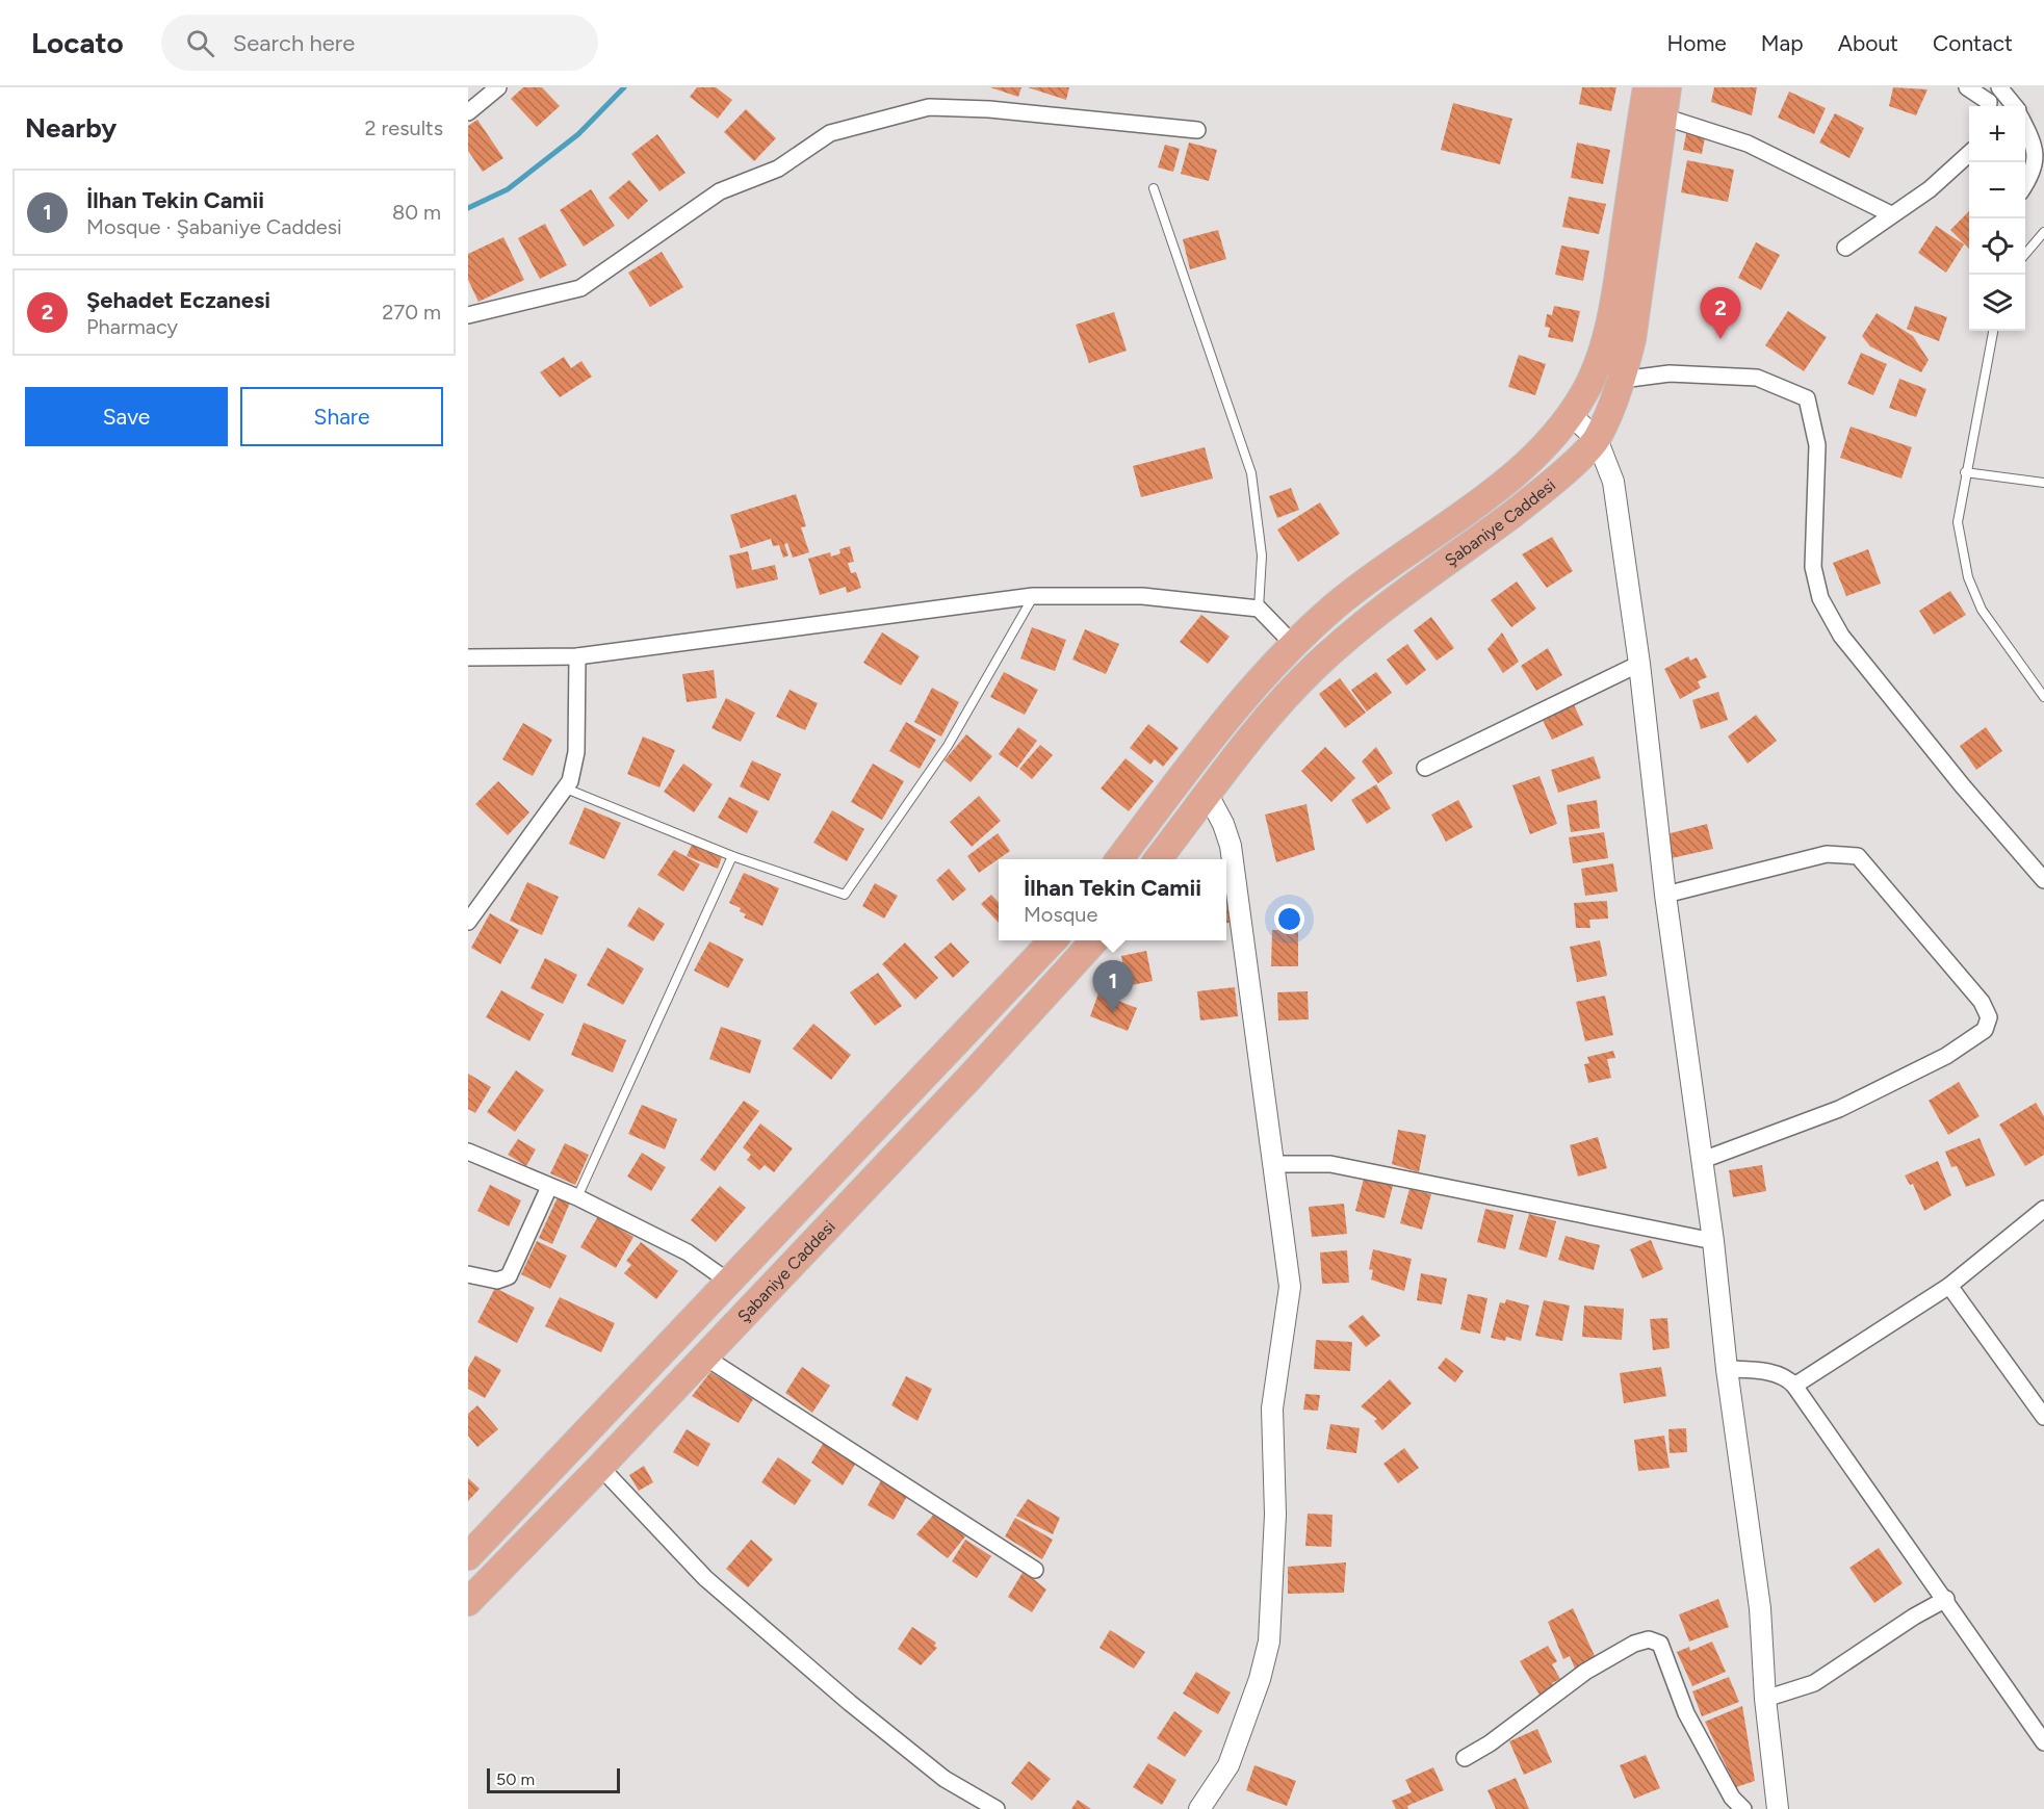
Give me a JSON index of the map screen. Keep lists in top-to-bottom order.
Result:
{
  "streets": {
    "highway": ["Şabaniye Caddesi"]
  },
  "scale_bar": "50 m",
  "page": {
    "header": "Locato",
    "search": "Search here",
    "nav": [
      "Home",
      "Map",
      "About",
      "Contact"
    ],
    "heading": ["Nearby", "2 results"],
    "map_buttons": ["+", "−"],
    "list": [
      {
        "mark": "1",
        "name": "İlhan Tekin Camii",
        "note": "Mosque · Şabaniye Caddesi",
        "value": "80 m"
      },
      {
        "mark": "2",
        "name": "Şehadet Eczanesi",
        "note": "Pharmacy",
        "value": "270 m"
      }
    ],
    "pins": ["2", "1"],
    "buttons": ["Save", "Share"],
    "popup": ["İlhan Tekin Camii", "Mosque"],
    "scale": "50 m"
  }
}
